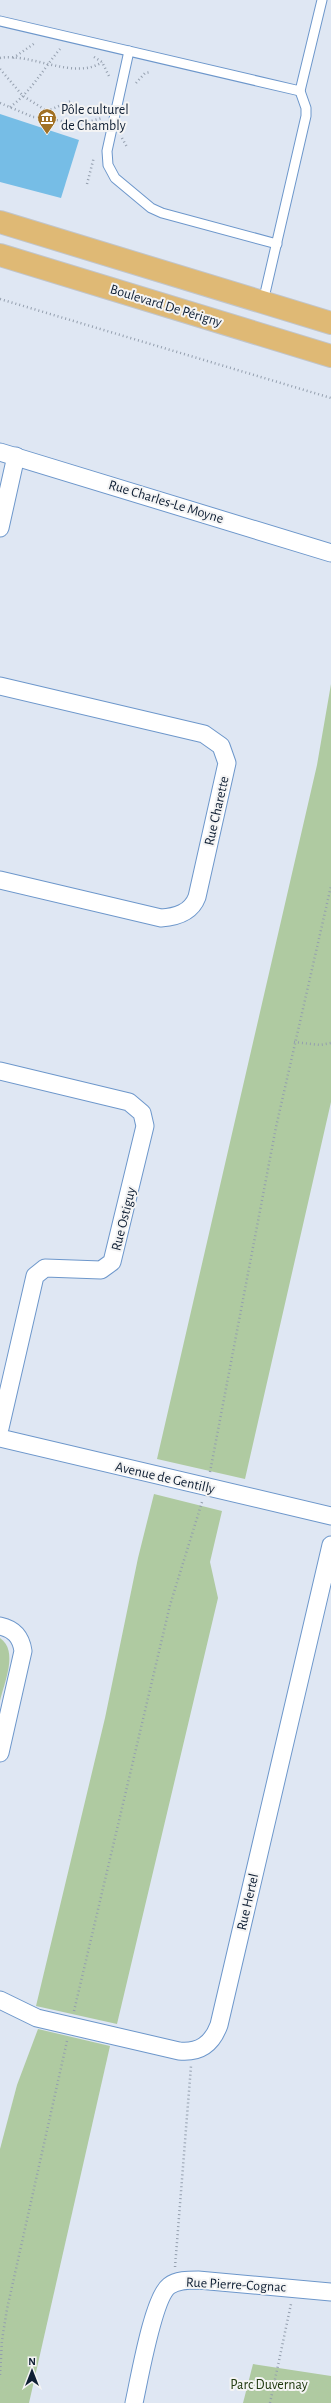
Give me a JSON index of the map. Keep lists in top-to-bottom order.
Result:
{
  "streets": {
    "main road": ["Boulevard De Périgny"],
    "street": [
      "Rue Charles-Le Moyne",
      "Rue Charette",
      "Rue Ostiguy",
      "Avenue de Gentilly",
      "Rue Hertel",
      "Rue Pierre-Cognac"
    ]
  },
  "parks": ["Parc Duvernay"],
  "places": {
    "museum": ["Pôle culturel de Chambly"]
  },
  "north": "top"
}
